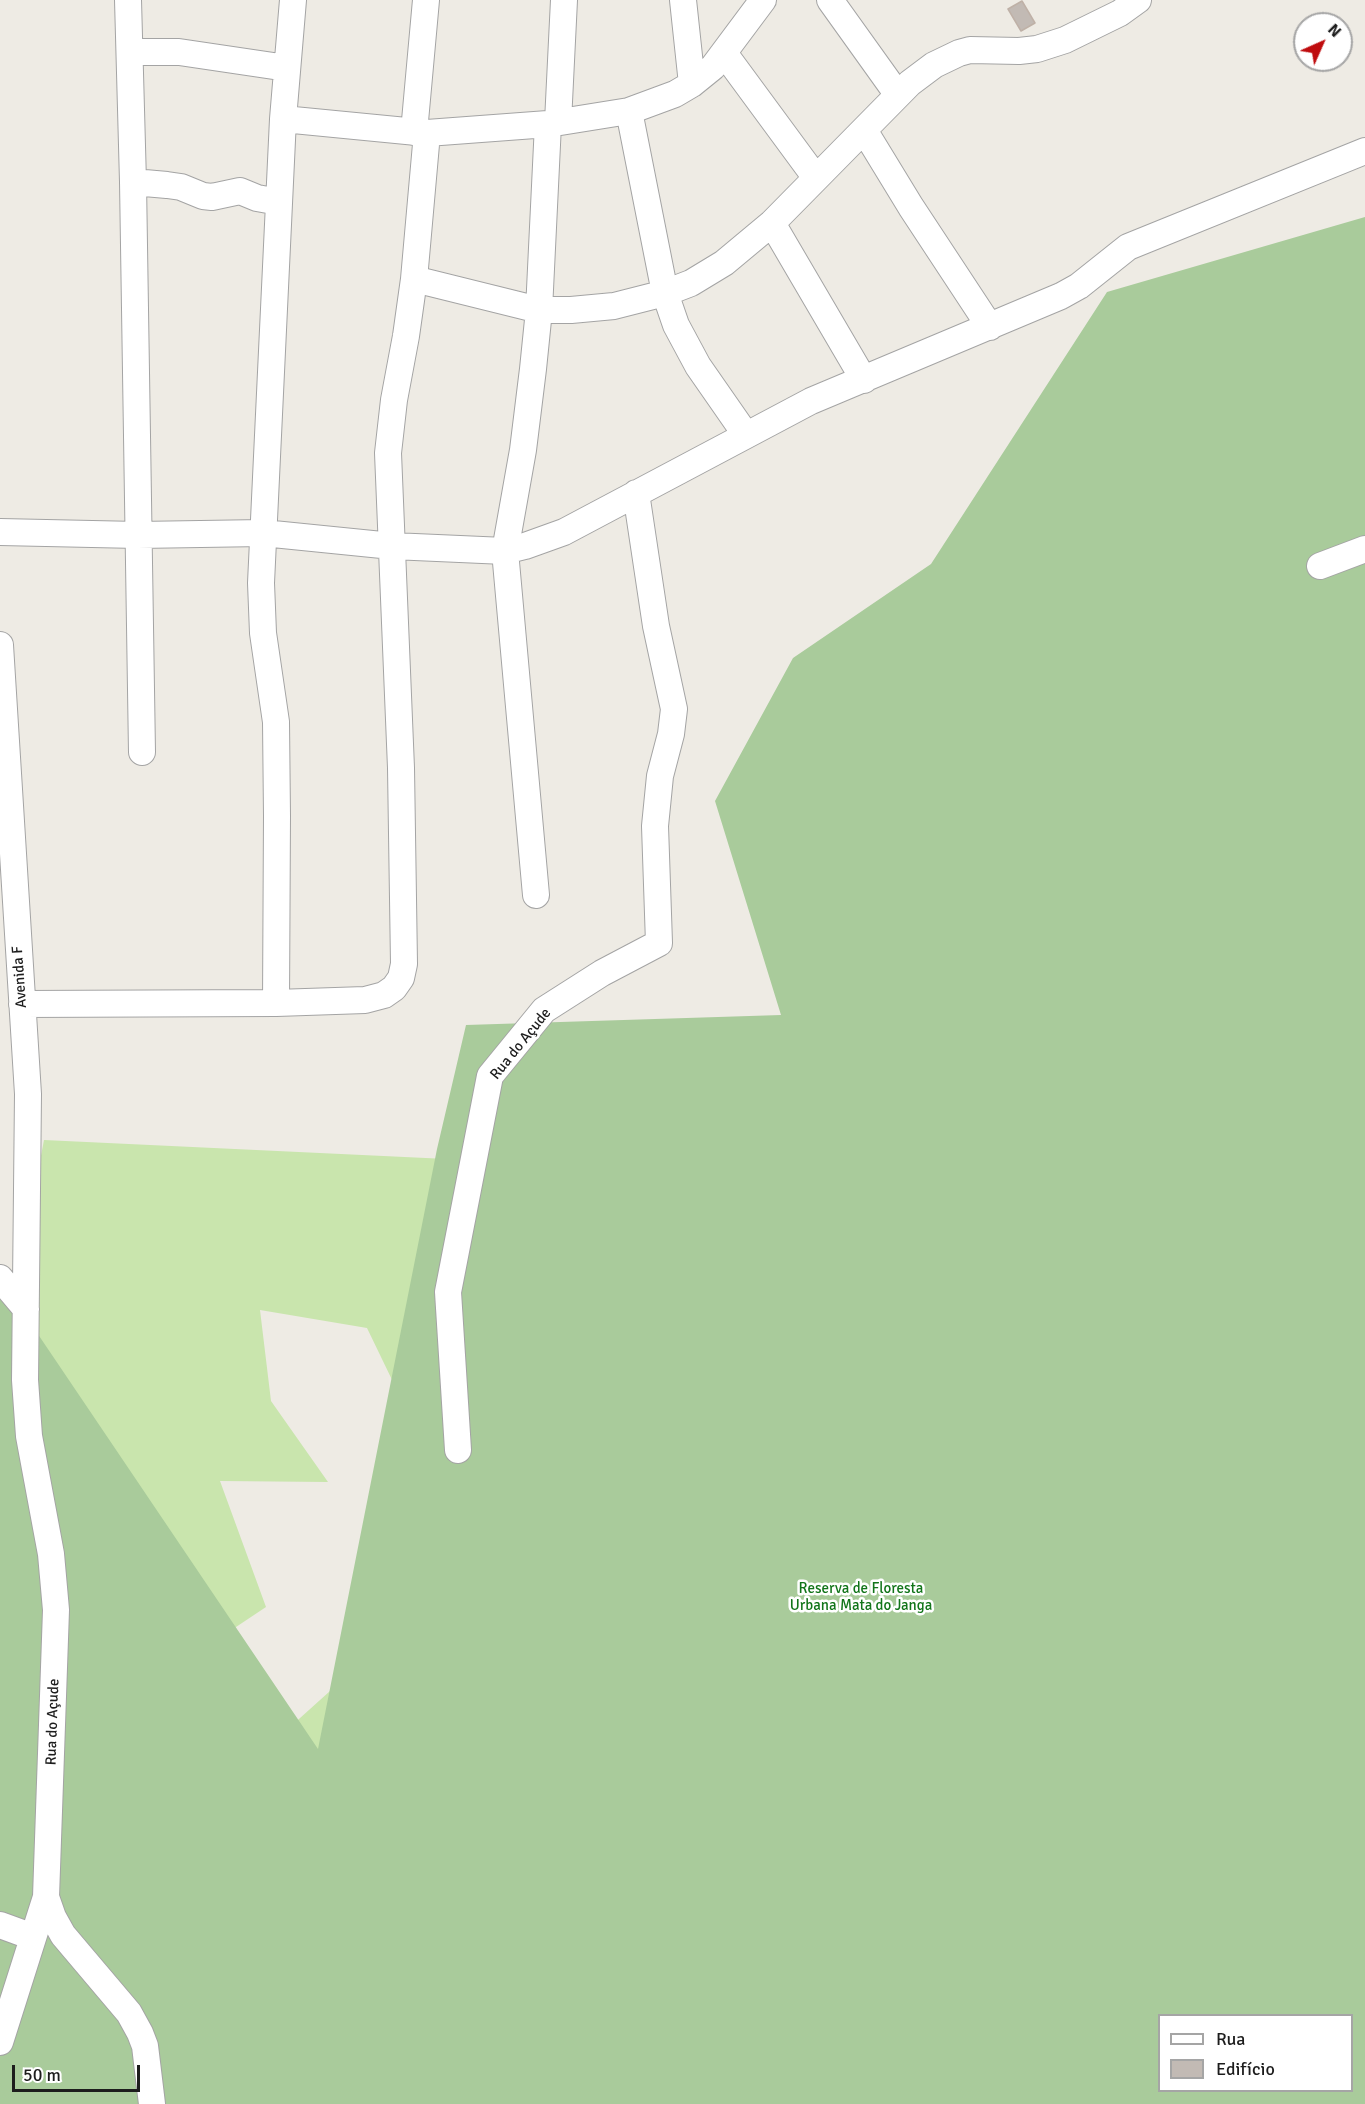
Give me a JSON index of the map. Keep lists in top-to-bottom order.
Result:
{
  "streets": {
    "street": ["Avenida F", "Rua do Açude"]
  },
  "crossings": [
    ["Avenida F", "Rua do Açude"]
  ],
  "parks": ["Reserva de Floresta Urbana Mata do Janga"],
  "legend": ["Rua", "Edifício"],
  "scale_bar": "50 m",
  "north": "top right"
}
